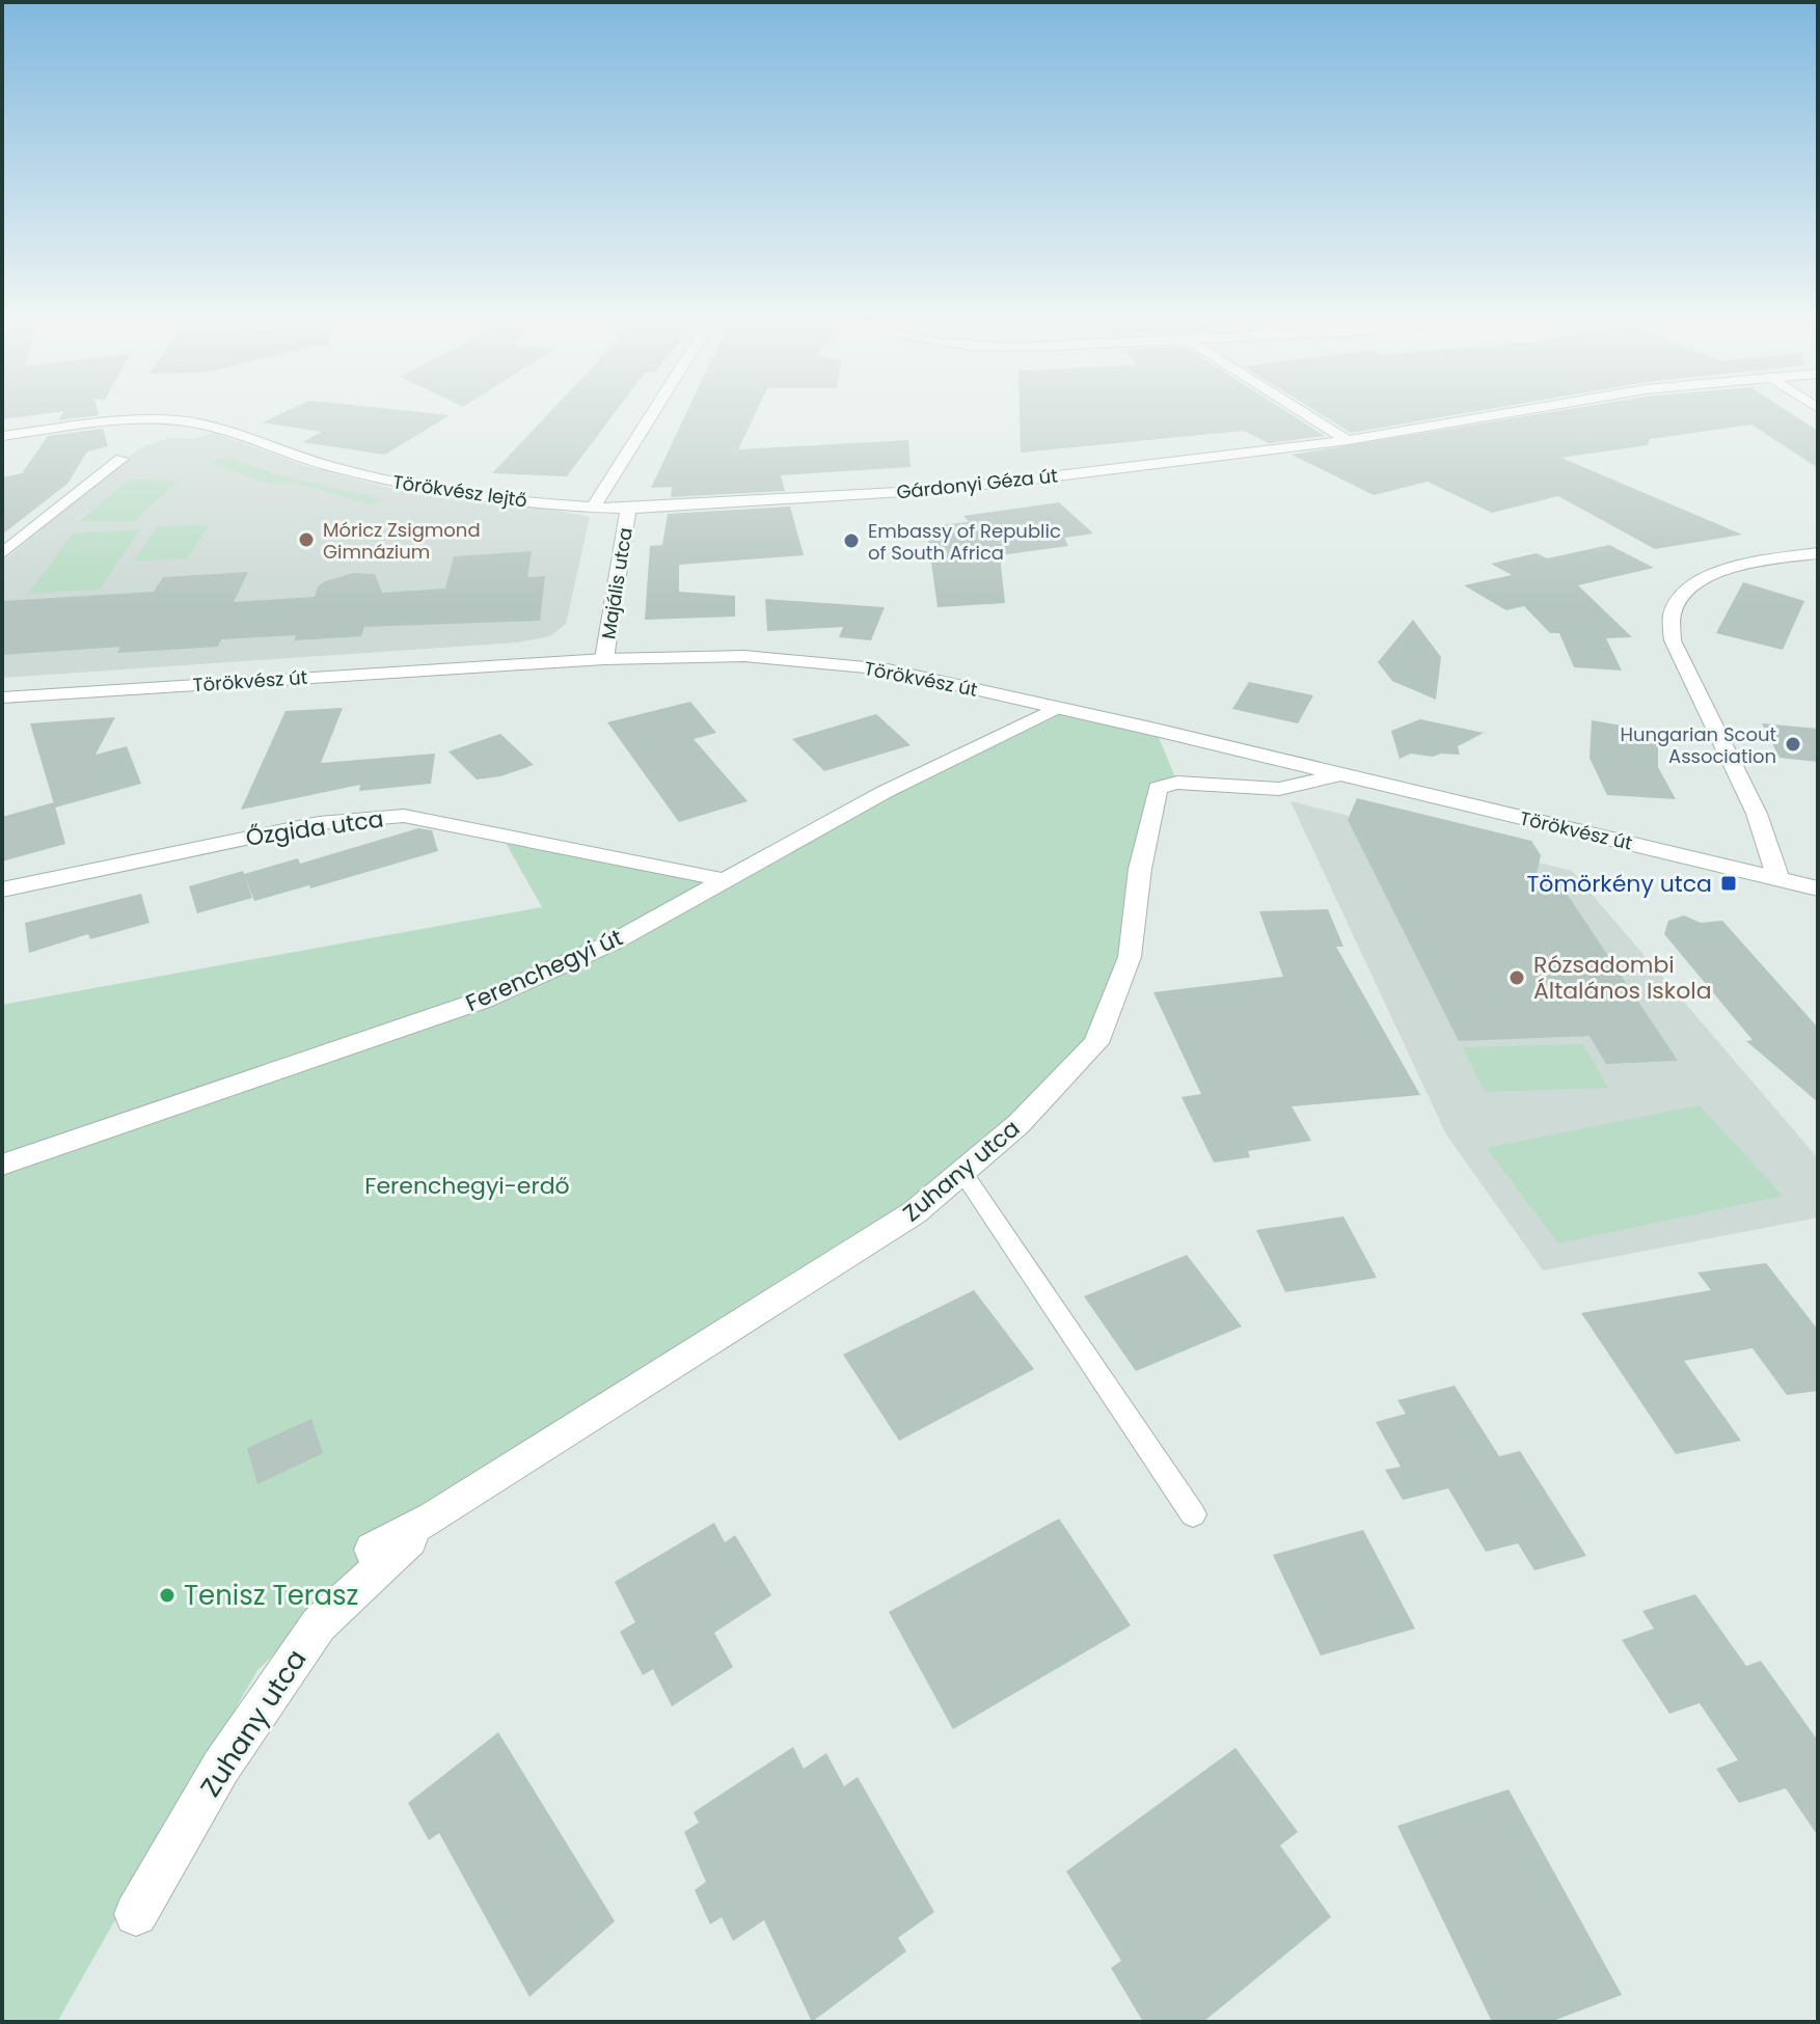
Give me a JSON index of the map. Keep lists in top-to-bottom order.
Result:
{
  "streets": {
    "street": [
      "Gárdonyi Géza út",
      "Törökvész lejtő",
      "Majális utca",
      "Törökvész út",
      "Őzgida utca",
      "Ferenchegyi út",
      "Zuhany utca"
    ]
  },
  "crossings": [
    ["Gárdonyi Géza út", "Törökvész lejtő"],
    ["Gárdonyi Géza út", "Majális utca"],
    ["Törökvész lejtő", "Majális utca"],
    ["Majális utca", "Törökvész út"],
    ["Törökvész út", "Ferenchegyi út"],
    ["Törökvész út", "Zuhany utca"],
    ["Őzgida utca", "Ferenchegyi út"]
  ],
  "parks": ["Ferenchegyi-erdő"],
  "places": {
    "other": [
      "Móricz Zsigmond Gimnázium",
      "Embassy of Republic of South Africa",
      "Hungarian Scout Association",
      "Rózsadombi Általános Iskola",
      "Tenisz Terasz"
    ],
    "transit": ["Tömörkény utca"]
  }
}
